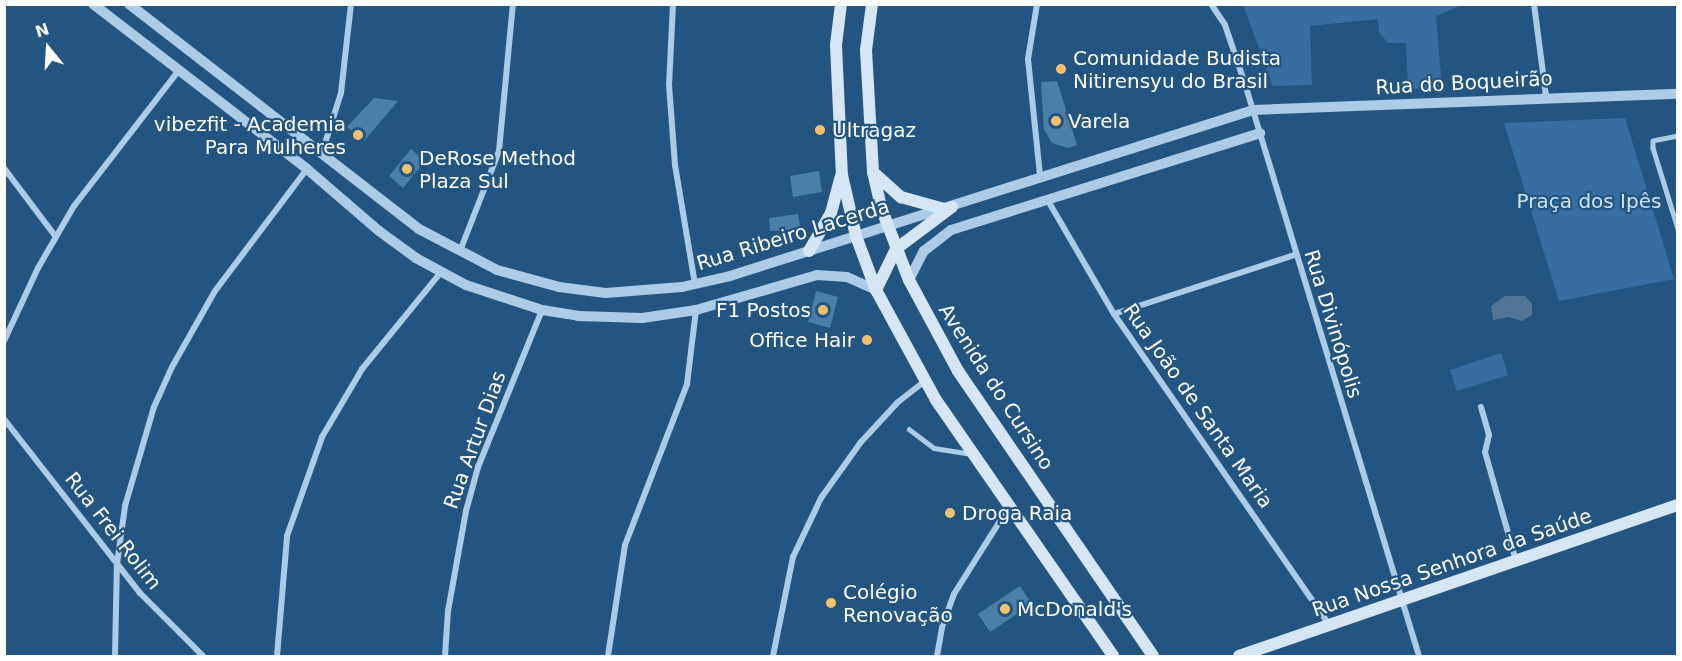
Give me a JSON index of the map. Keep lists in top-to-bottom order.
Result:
{
  "streets": {
    "main road": ["Avenida do Cursino", "Rua Nossa Senhora da Saúde"],
    "street": [
      "Rua do Boqueirão",
      "Rua Ribeiro Lacerda",
      "Rua Divinópolis",
      "Rua João de Santa Maria",
      "Rua Artur Dias",
      "Rua Frei Rolim"
    ]
  },
  "crossings": [
    ["Rua do Boqueirão", "Rua Ribeiro Lacerda"],
    ["Rua do Boqueirão", "Rua Divinópolis"],
    ["Rua Ribeiro Lacerda", "Rua Divinópolis"],
    ["Rua Ribeiro Lacerda", "Avenida do Cursino"],
    ["Rua Divinópolis", "Rua Nossa Senhora da Saúde"],
    ["Rua João de Santa Maria", "Rua Nossa Senhora da Saúde"]
  ],
  "parks": ["Praça dos Ipês"],
  "places": [
    "Comunidade Budista Nitirensyu do Brasil",
    "Varela",
    "Ultragaz",
    "vibezfit - Academia Para Mulheres",
    "DeRose Method Plaza Sul",
    "F1 Postos",
    "Office Hair",
    "Droga Raia",
    "Colégio Renovação",
    "McDonald's"
  ],
  "north": "top"
}
